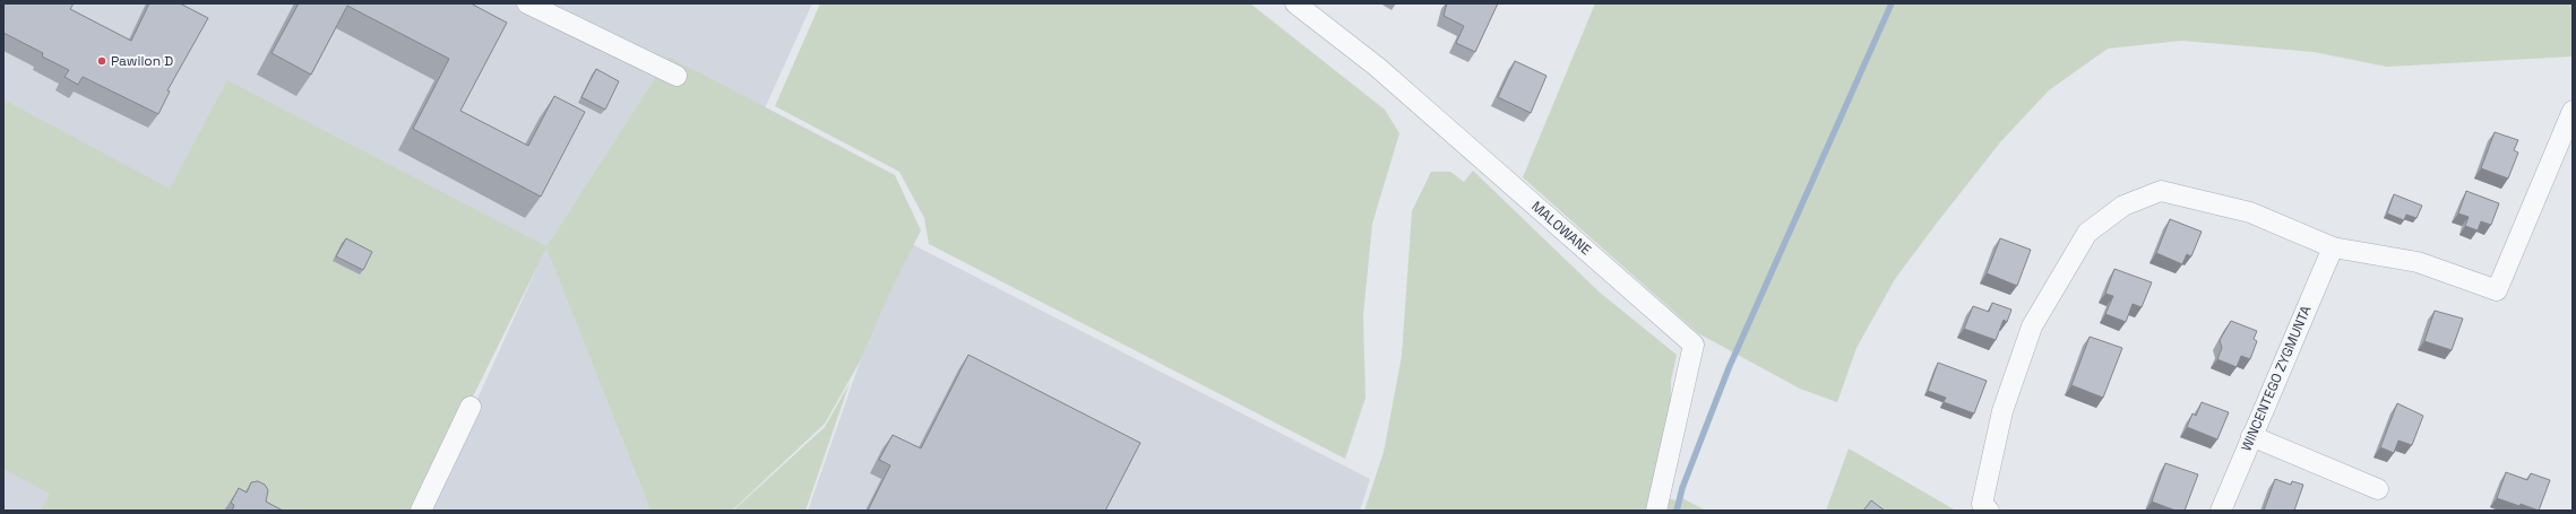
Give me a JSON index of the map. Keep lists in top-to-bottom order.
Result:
{
  "streets": {
    "street": ["MALOWANE", "WINCENTEGO ZYGMUNTA"]
  },
  "places": ["Pawilon D"]
}
